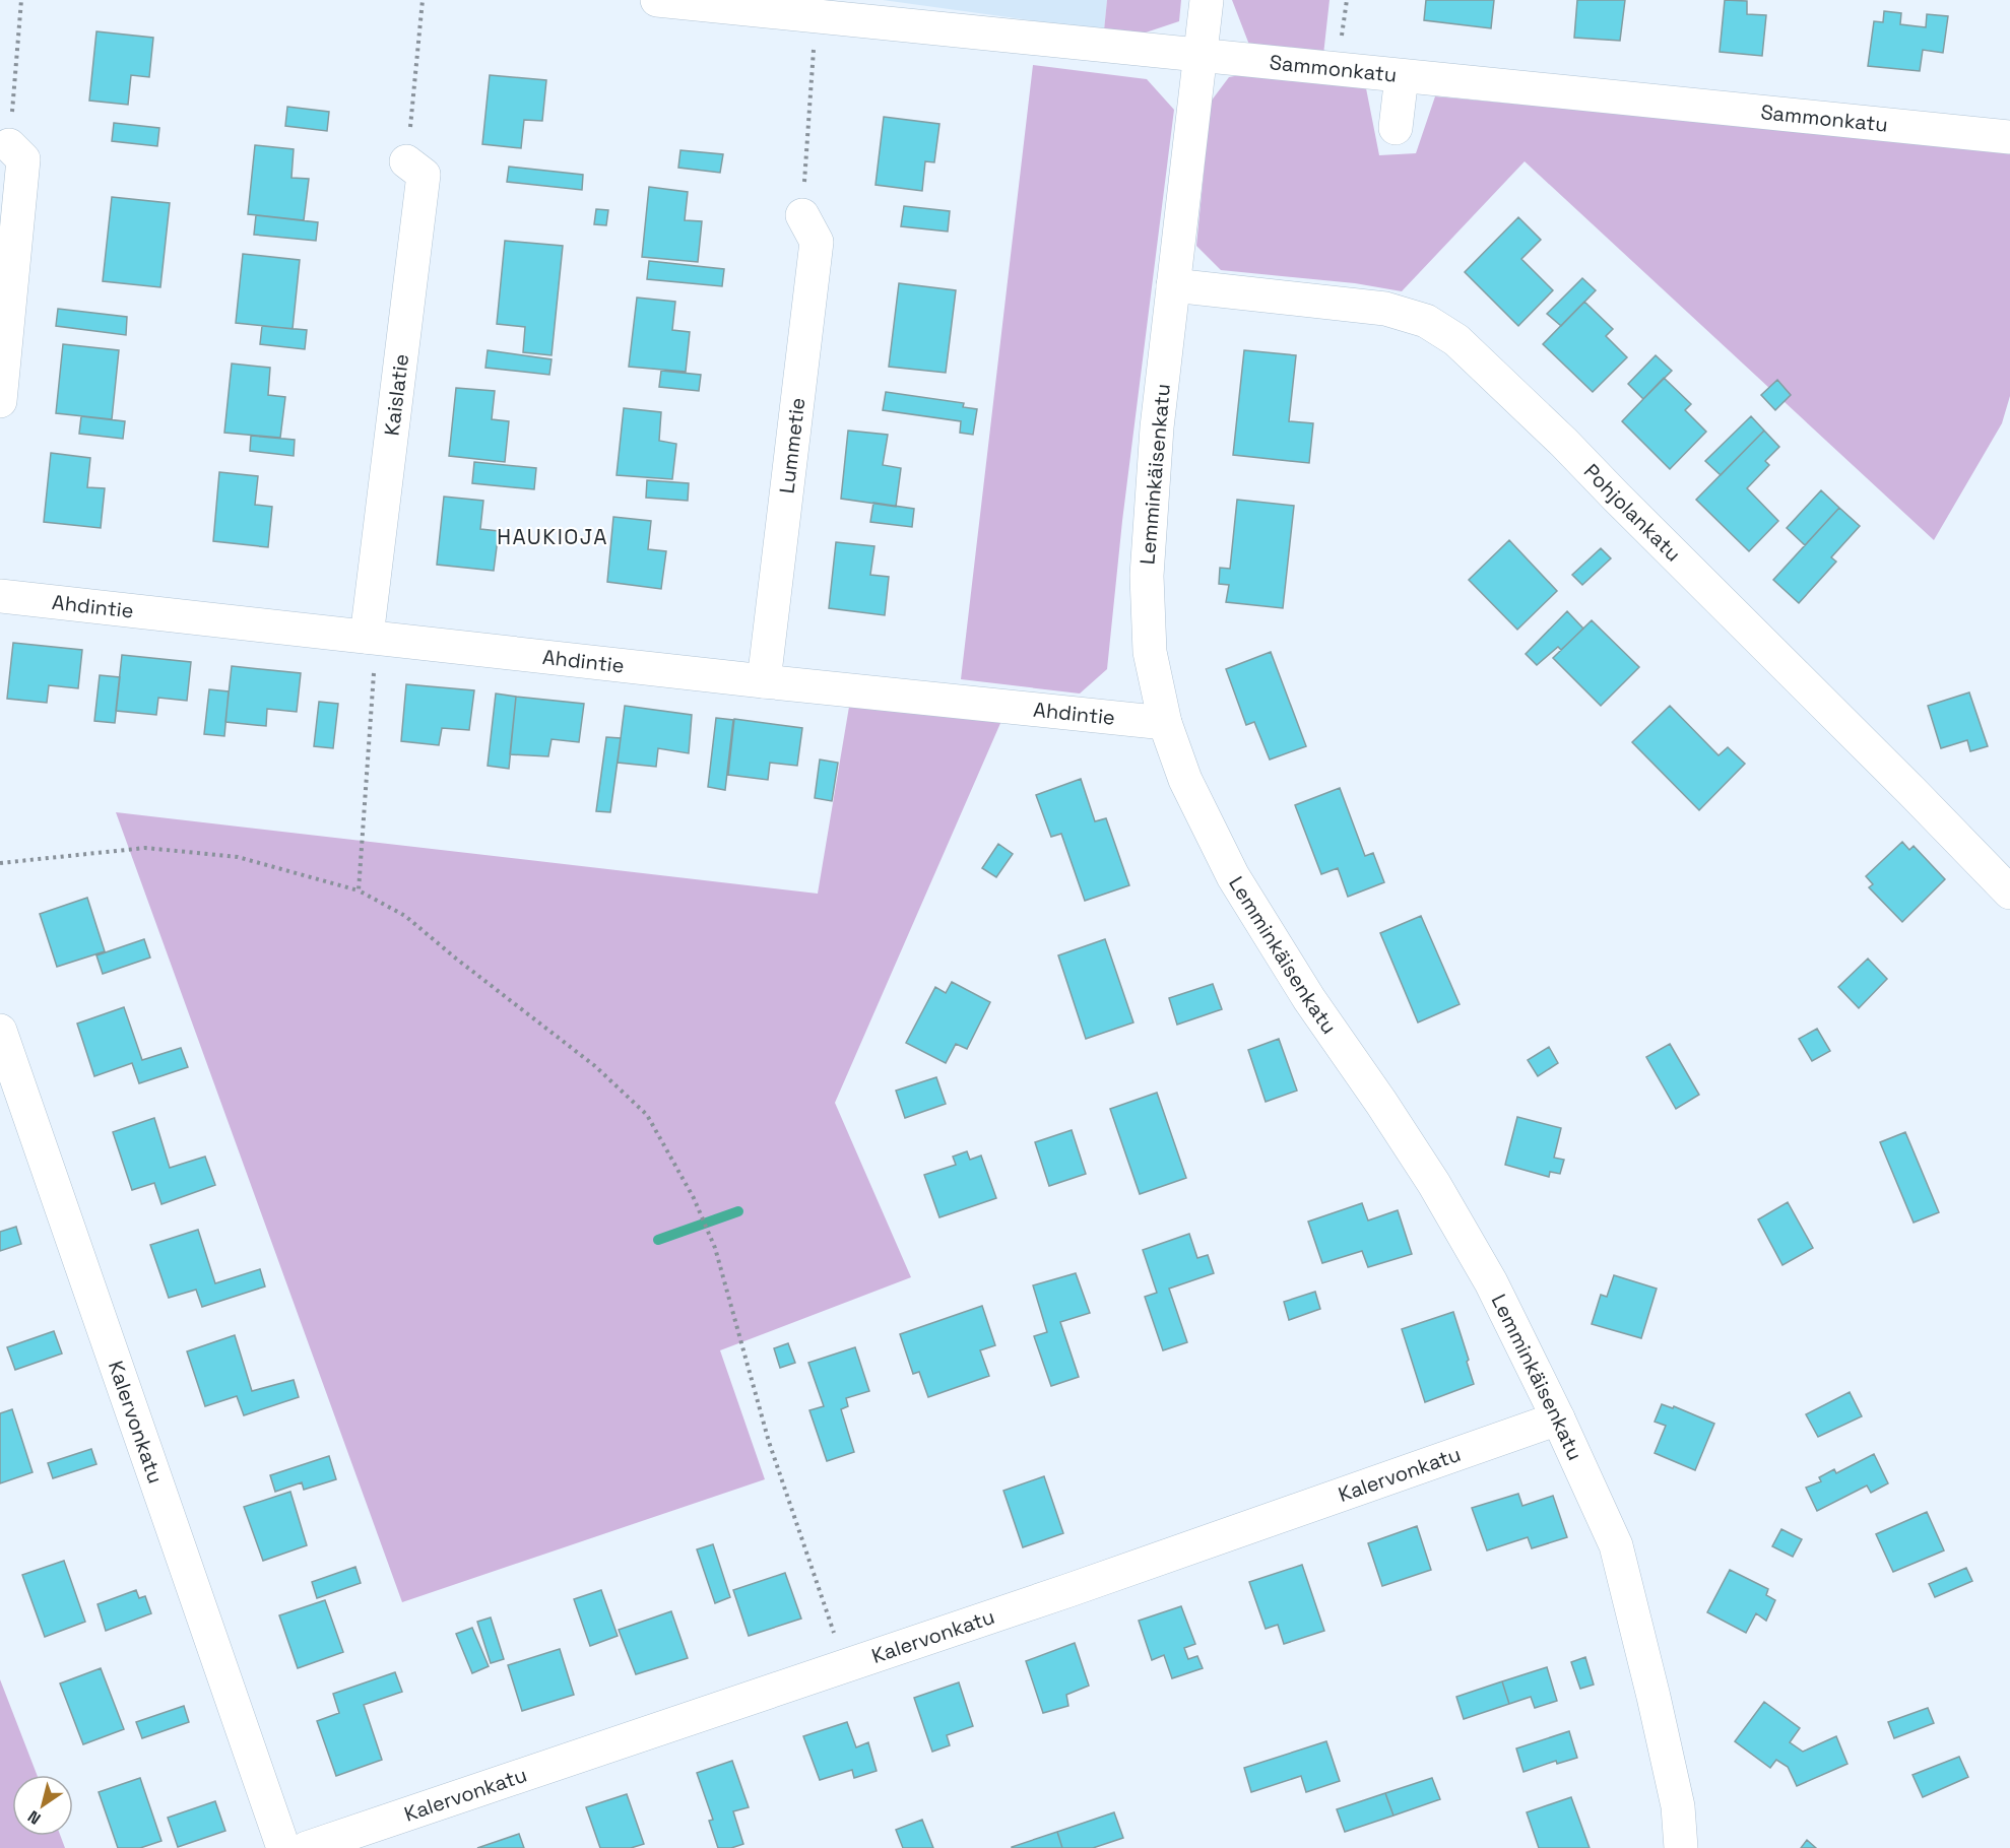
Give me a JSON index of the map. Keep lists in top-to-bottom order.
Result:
{
  "streets": {
    "street": [
      "Sammonkatu",
      "Kaislatie",
      "Lummetie",
      "Lemminkäisenkatu",
      "Pohjolankatu",
      "Ahdintie",
      "Kalervonkatu"
    ]
  },
  "crossings": [
    ["Sammonkatu", "Lemminkäisenkatu"],
    ["Kaislatie", "Ahdintie"],
    ["Lummetie", "Ahdintie"],
    ["Lemminkäisenkatu", "Pohjolankatu"],
    ["Lemminkäisenkatu", "Ahdintie"],
    ["Lemminkäisenkatu", "Kalervonkatu"]
  ],
  "districts": ["HAUKIOJA"],
  "north": "bottom left"
}
